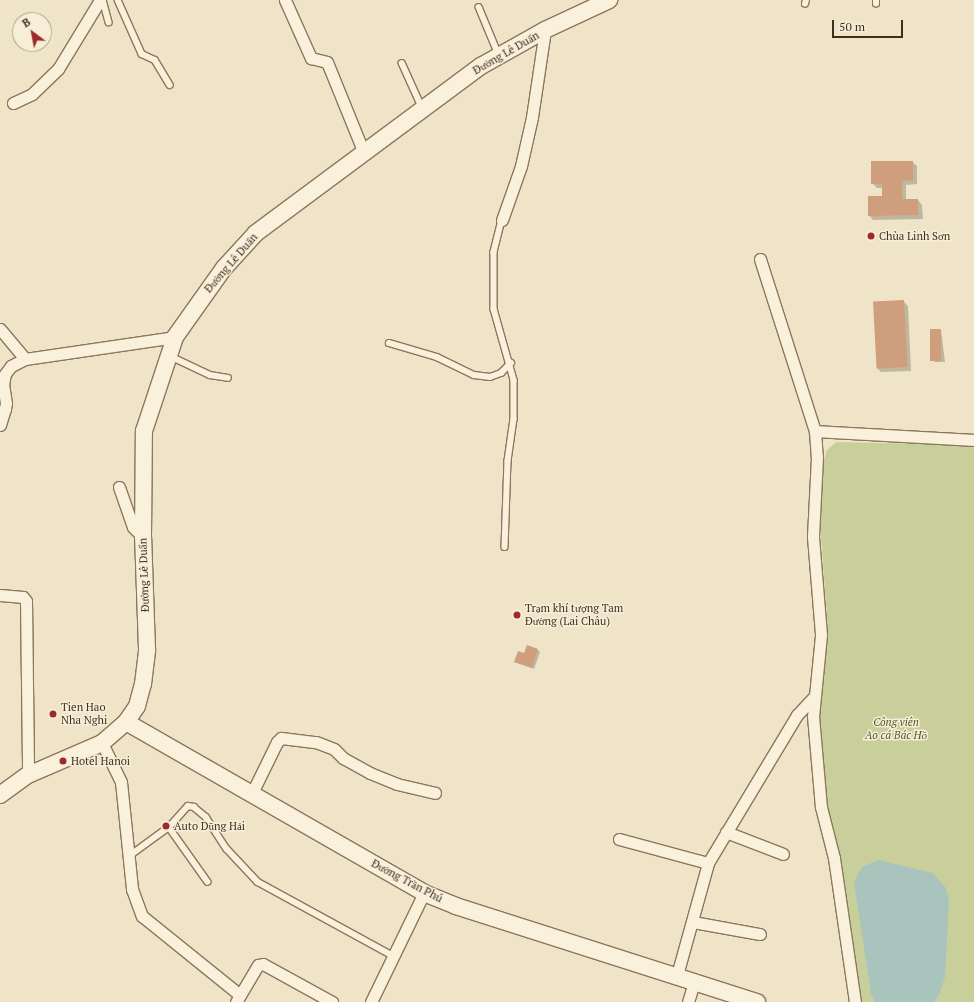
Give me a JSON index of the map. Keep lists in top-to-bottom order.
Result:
{
  "streets": {
    "main road": ["Đường Lê Duẩn", "Đường Trần Phú"]
  },
  "crossings": [
    ["Đường Lê Duẩn", "Đường Trần Phú"]
  ],
  "parks": ["Công viên Ao cá Bác Hồ"],
  "places": [
    "Chùa Linh Sơn",
    "Trạm khí tượng Tam Đường (Lai Châu)",
    "Tien Hao Nha Nghi",
    "Hotel Hanoi",
    "Auto Dũng Hải"
  ],
  "scale_bar": "50 m",
  "north": "top left"
}
